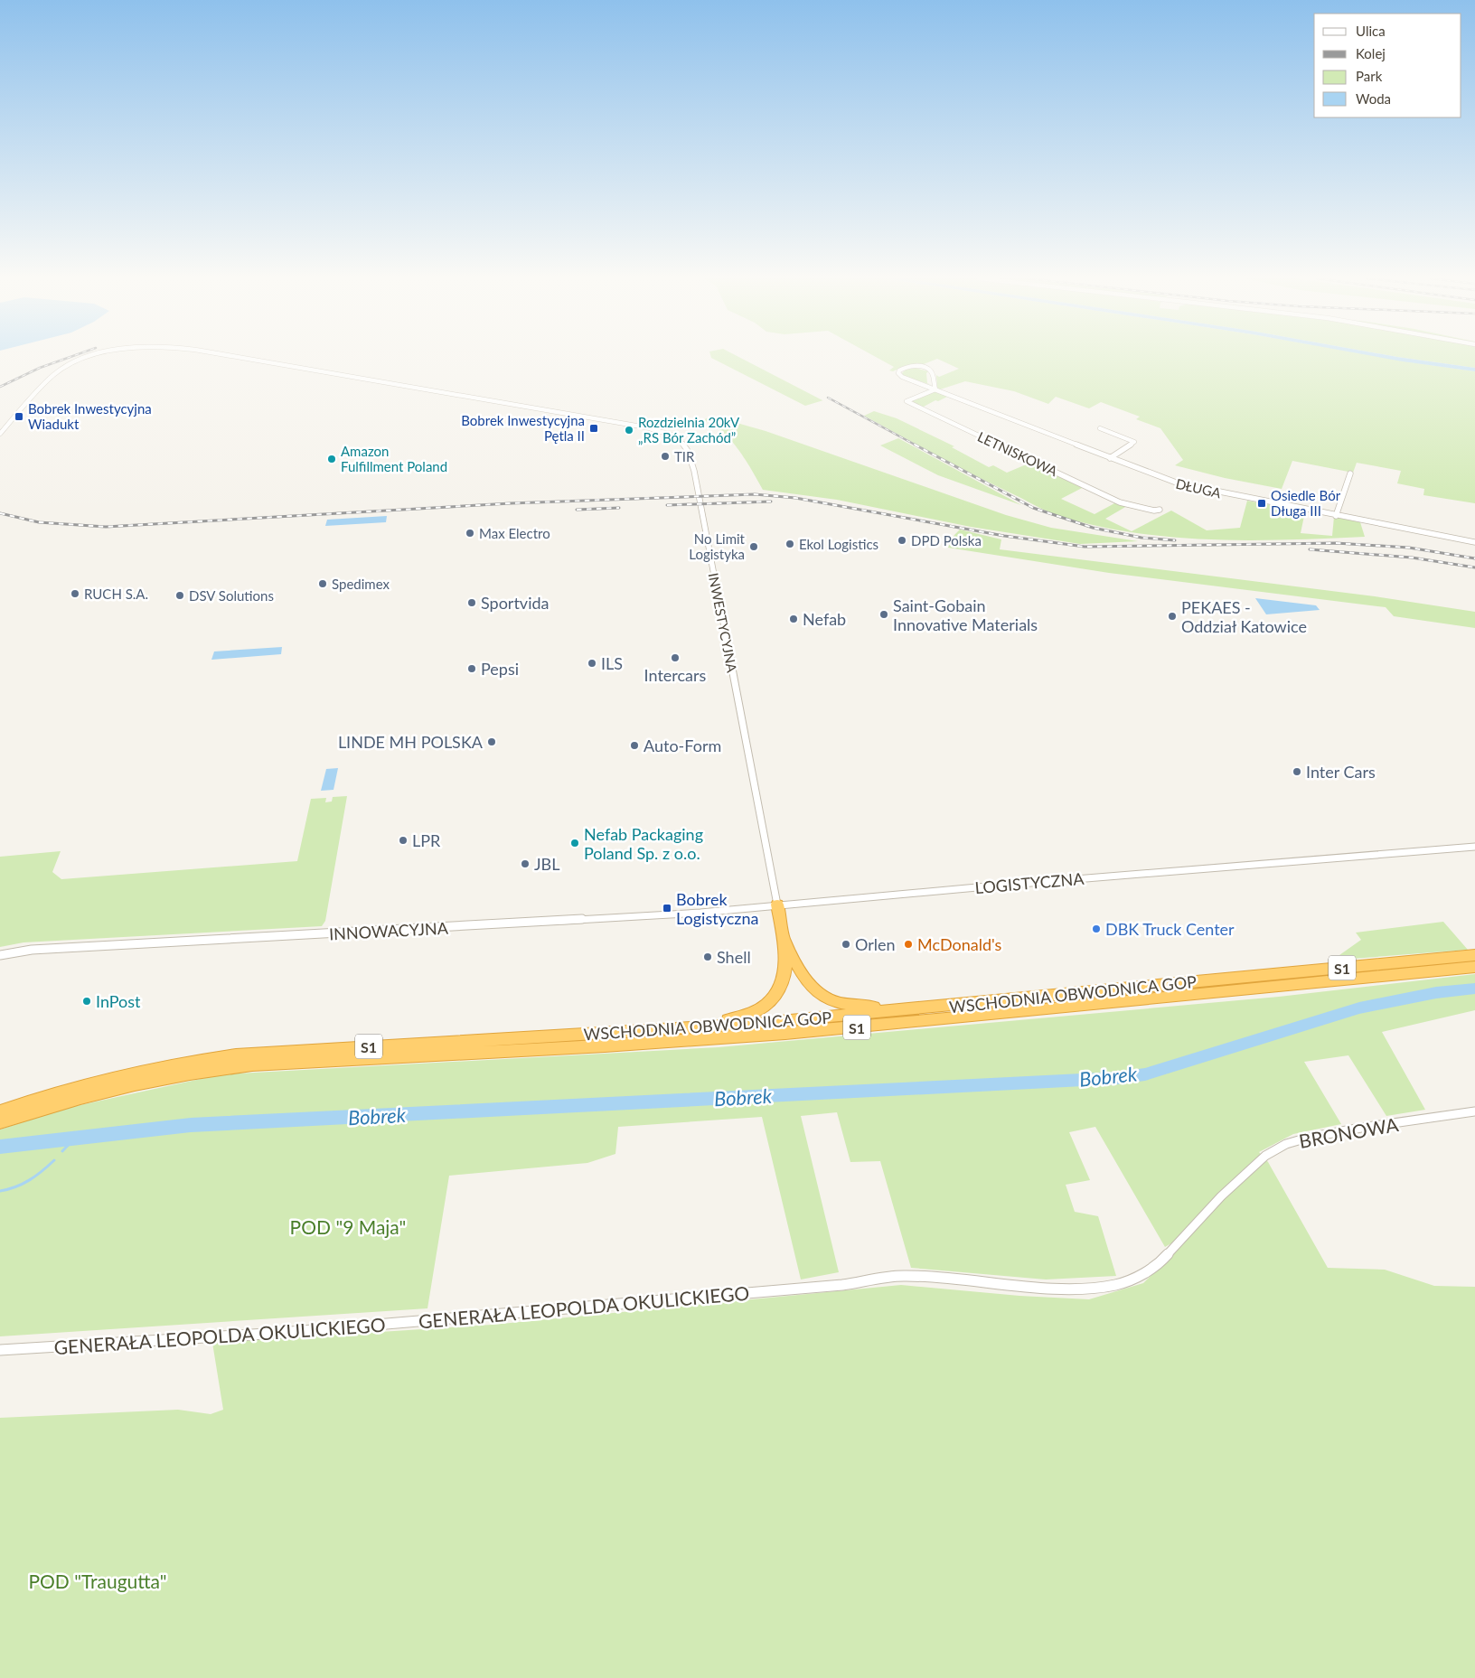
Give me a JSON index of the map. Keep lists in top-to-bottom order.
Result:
{
  "streets": {
    "highway": ["S1", "WSCHODNIA OBWODNICA GOP"],
    "street": [
      "LETNISKOWA",
      "DŁUGA",
      "INWESTYCYJNA",
      "LOGISTYCZNA",
      "INNOWACYJNA",
      "BRONOWA",
      "GENERAŁA LEOPOLDA OKULICKIEGO"
    ]
  },
  "crossings": [
    ["LETNISKOWA", "DŁUGA"],
    ["INWESTYCYJNA", "LOGISTYCZNA"],
    ["INWESTYCYJNA", "INNOWACYJNA"],
    ["LOGISTYCZNA", "INNOWACYJNA"],
    ["BRONOWA", "GENERAŁA LEOPOLDA OKULICKIEGO"]
  ],
  "water": ["Bobrek"],
  "parks": ["POD \"9 Maja\"", "POD \"Traugutta\""],
  "places": {
    "transit": [
      "Bobrek Inwestycyjna Wiadukt",
      "Bobrek Inwestycyjna Pętla II",
      "Osiedle Bór Długa III",
      "Bobrek Logistyczna"
    ],
    "other": [
      "Rozdzielnia 20kV „RS Bór Zachód”",
      "TIR",
      "Amazon Fulfillment Poland",
      "Max Electro",
      "DPD Polska",
      "Ekol Logistics",
      "No Limit Logistyka",
      "Spedimex",
      "RUCH S.A.",
      "DSV Solutions",
      "Sportvida",
      "Saint-Gobain Innovative Materials",
      "PEKAES - Oddział Katowice",
      "Nefab",
      "Intercars",
      "ILS",
      "Pepsi",
      "LINDE MH POLSKA",
      "Auto-Form",
      "Inter Cars",
      "LPR",
      "Nefab Packaging Poland Sp. z o.o.",
      "JBL",
      "DBK Truck Center",
      "Orlen",
      "McDonald's",
      "Shell",
      "InPost"
    ]
  },
  "legend": [
    "Ulica",
    "Kolej",
    "Park",
    "Woda"
  ]
}
